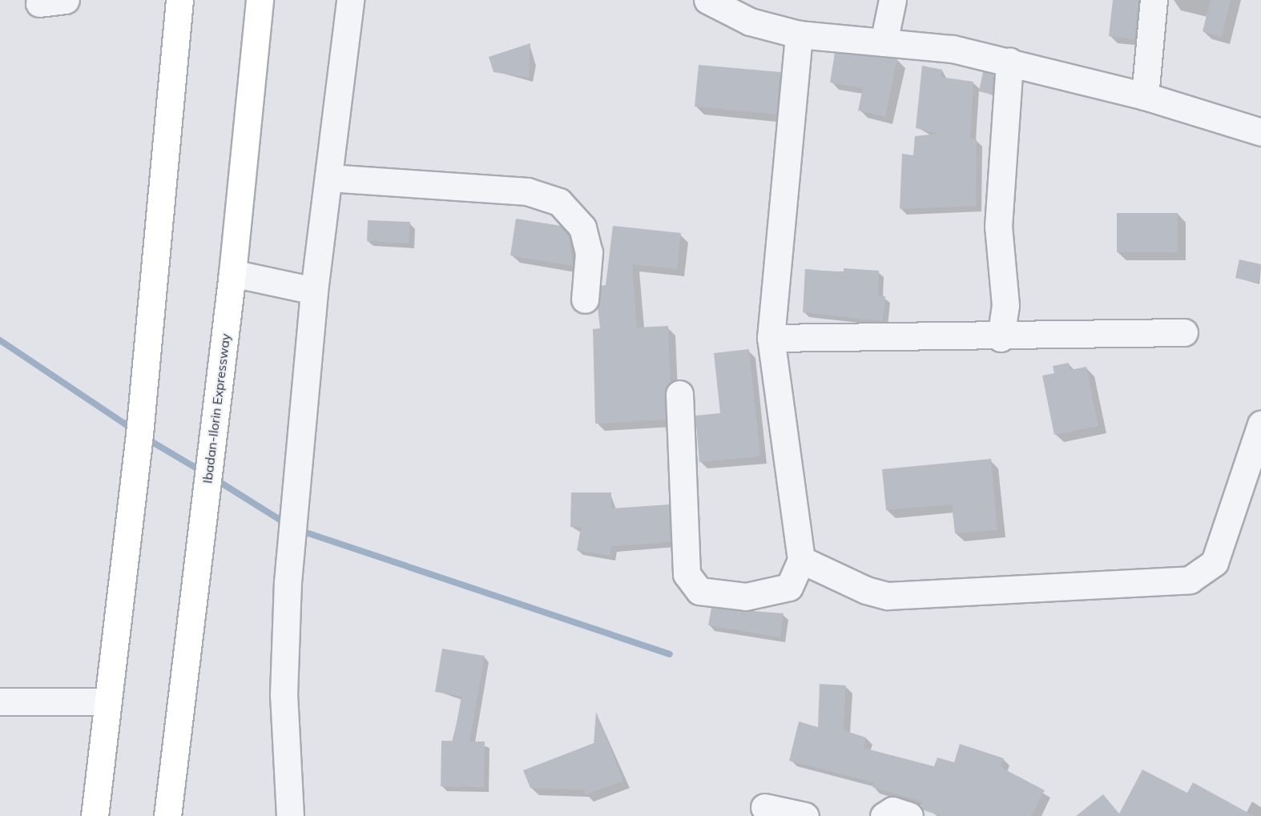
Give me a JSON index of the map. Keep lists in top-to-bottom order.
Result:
{
  "streets": {
    "highway": ["Ibadan-Ilorin Expressway"]
  }
}
